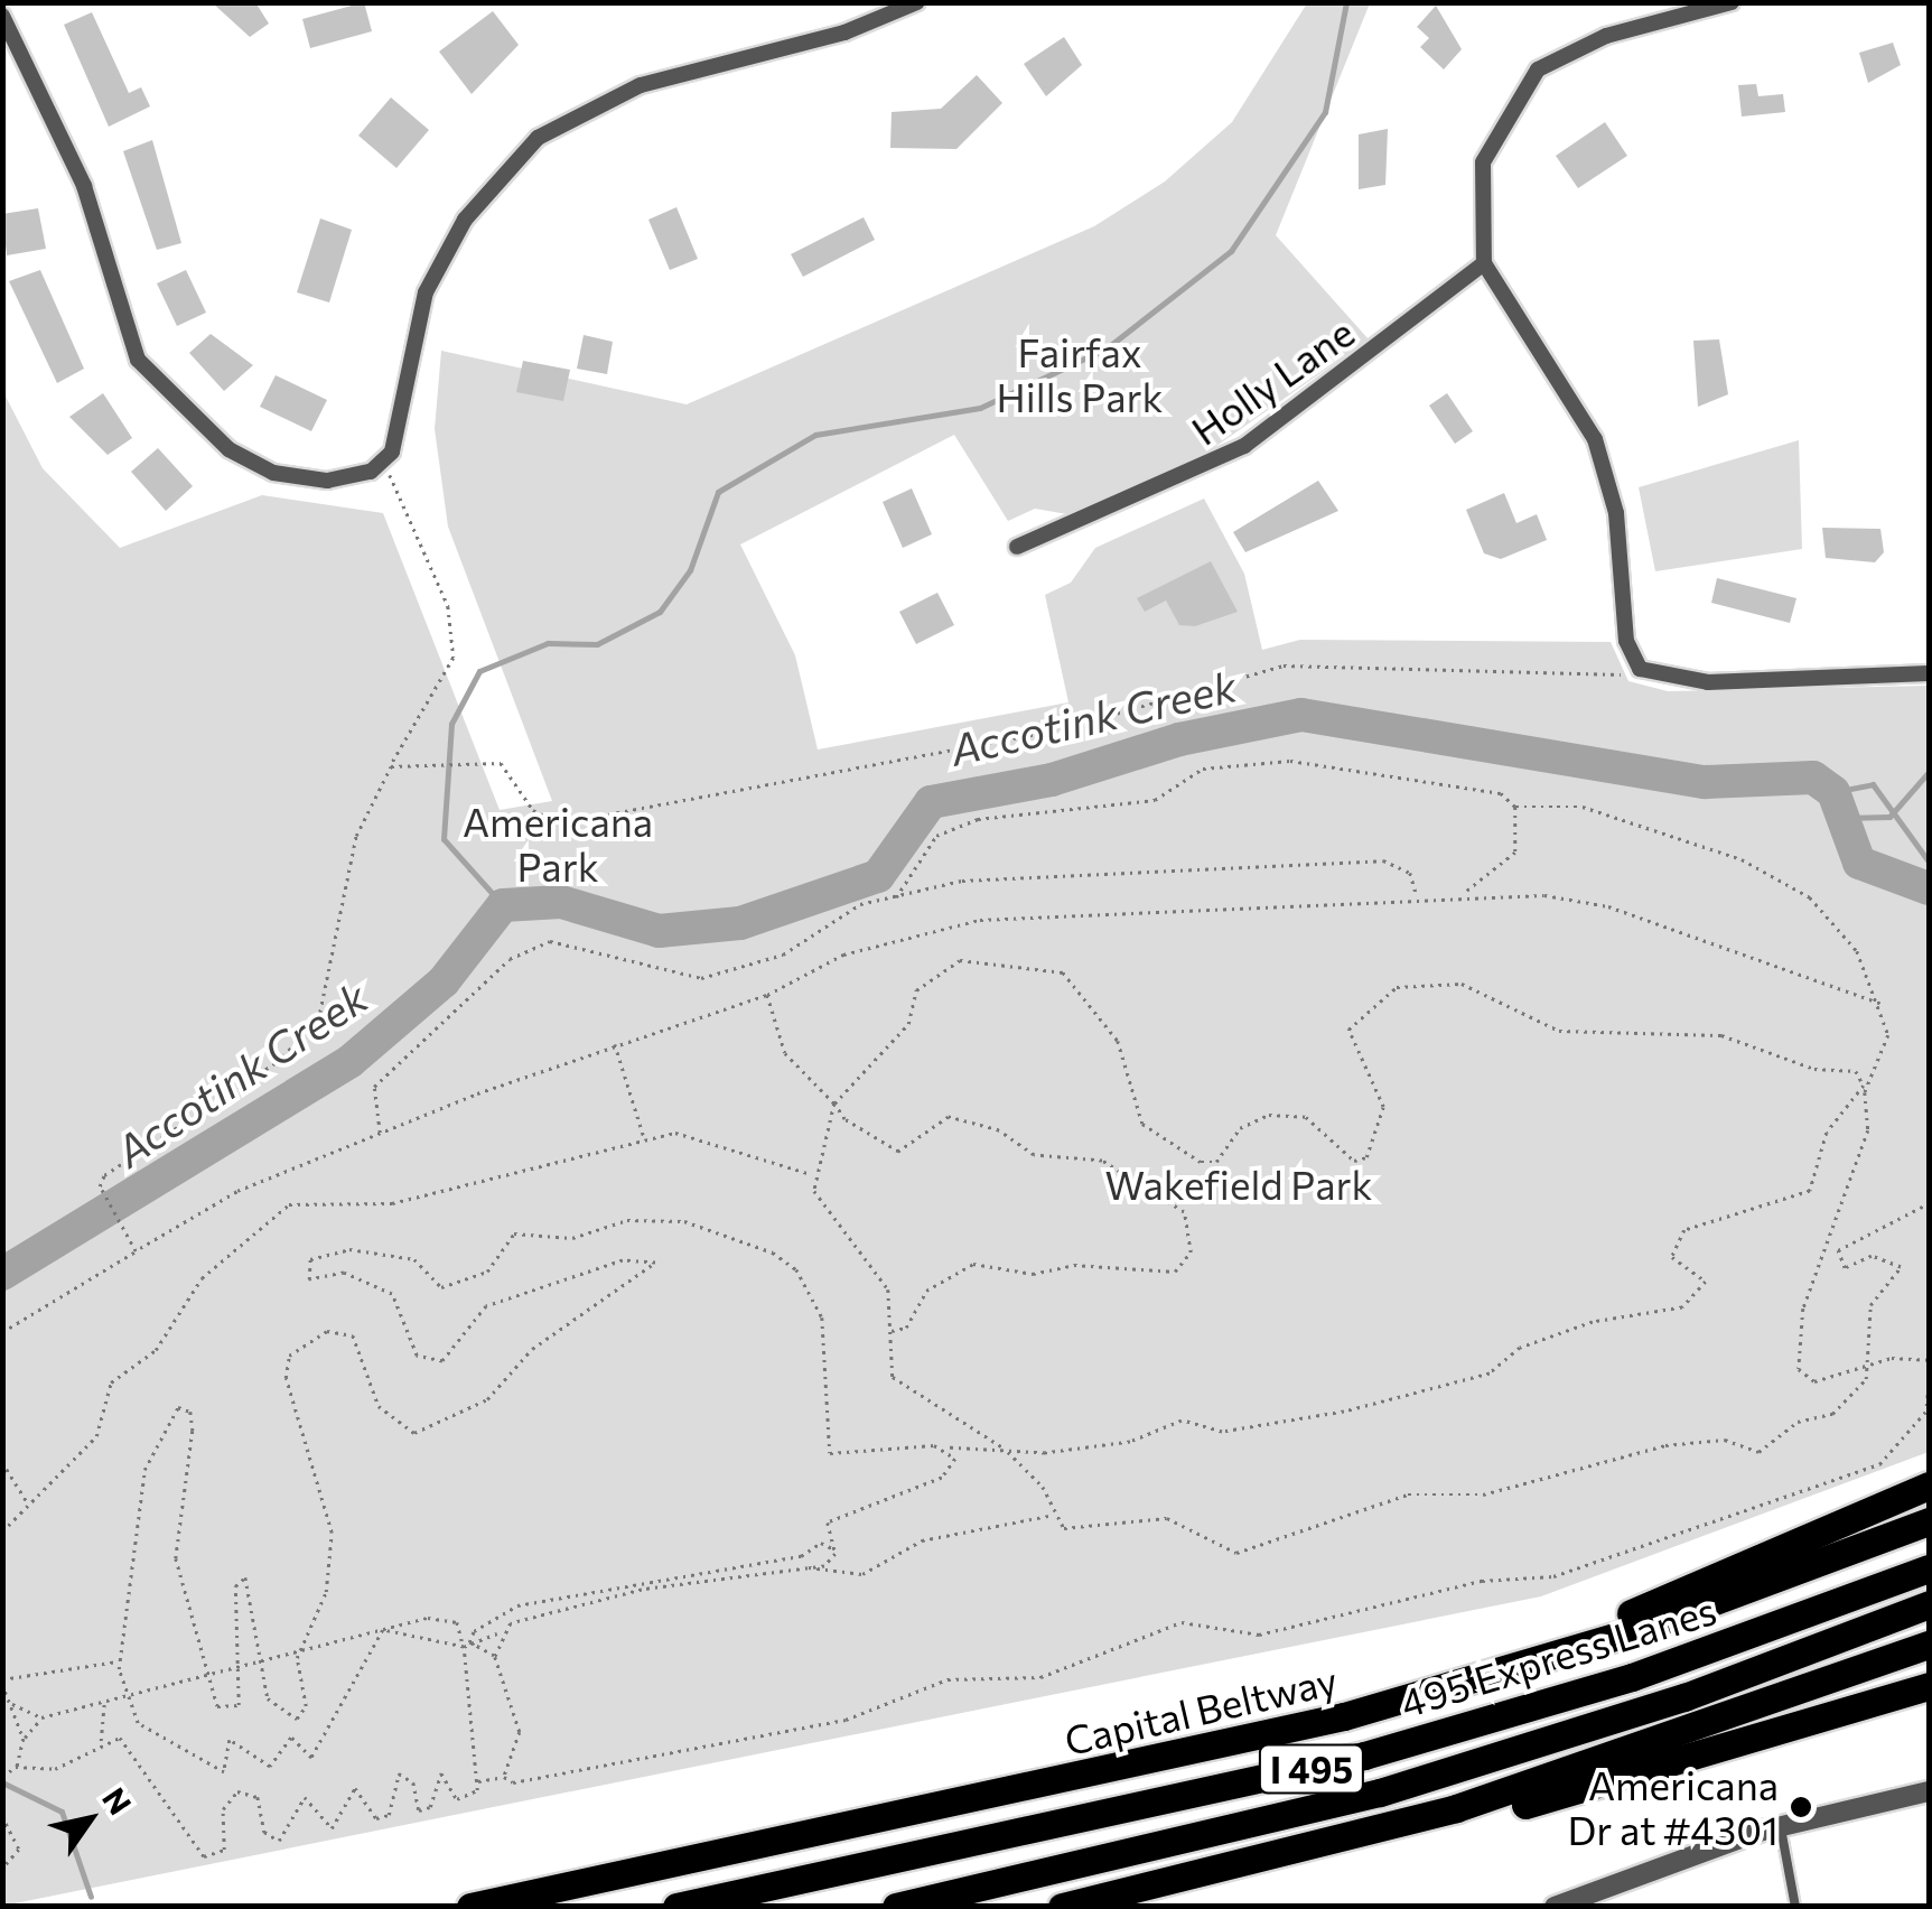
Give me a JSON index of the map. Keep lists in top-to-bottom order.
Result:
{
  "streets": {
    "highway": ["495 Express Lanes", "Capital Beltway", "I 495"],
    "street": ["Holly Lane"]
  },
  "water": ["Accotink Creek"],
  "parks": ["Fairfax Hills Park", "Americana Park", "Wakefield Park"],
  "places": ["Americana Dr at #4301"],
  "north": "top right"
}
